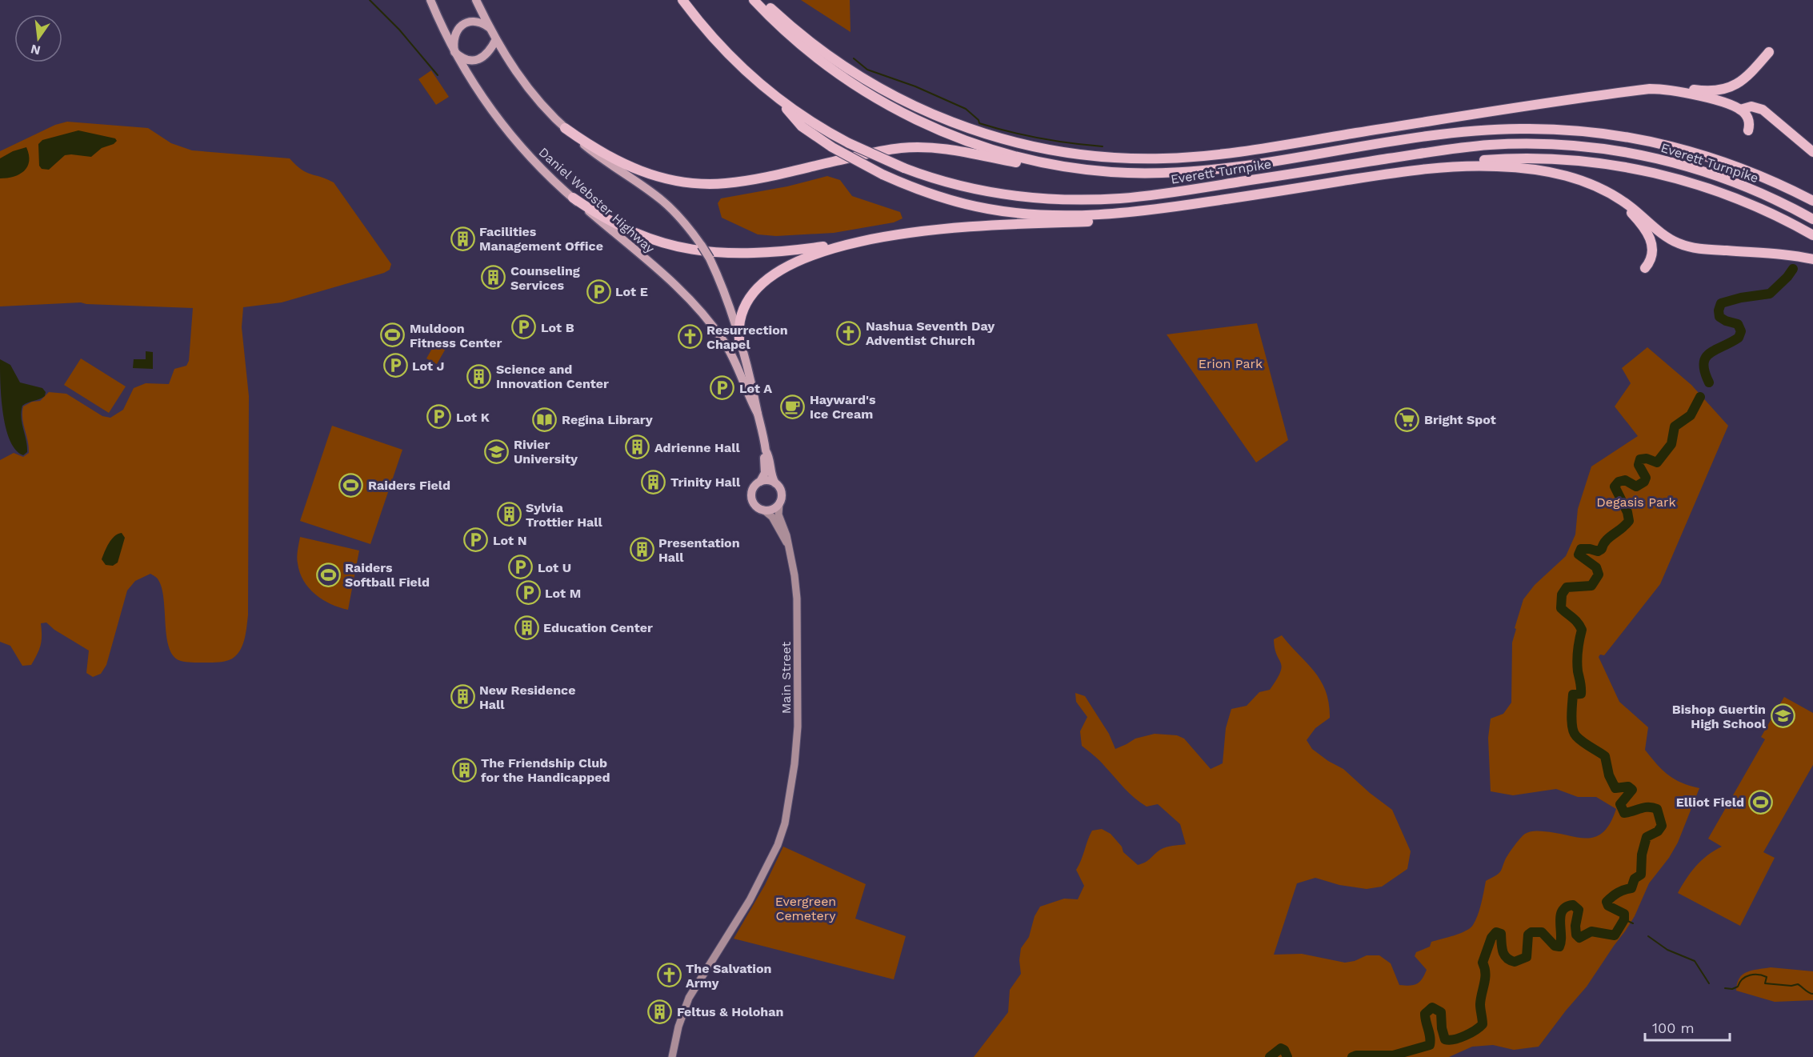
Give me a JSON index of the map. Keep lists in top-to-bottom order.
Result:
{
  "streets": {
    "highway": ["Everett Turnpike"],
    "main road": ["Daniel Webster Highway", "Main Street"]
  },
  "parks": ["Erion Park", "Degasis Park", "Evergreen Cemetery"],
  "places": {
    "building": [
      "Facilities Management Office",
      "Counseling Services",
      "Science and Innovation Center",
      "Adrienne Hall",
      "Trinity Hall",
      "Sylvia Trottier Hall",
      "Presentation Hall",
      "Education Center",
      "New Residence Hall",
      "The Friendship Club for the Handicapped",
      "Feltus & Holohan"
    ],
    "parking": [
      "Lot E",
      "Lot B",
      "Lot J",
      "Lot A",
      "Lot K",
      "Lot N",
      "Lot U",
      "Lot M"
    ],
    "church": ["Nashua Seventh Day Adventist Church", "Resurrection Chapel", "The Salvation Army"],
    "sports": [
      "Muldoon Fitness Center",
      "Raiders Field",
      "Raiders Softball Field",
      "Elliot Field"
    ],
    "cafe": ["Hayward's Ice Cream"],
    "library": ["Regina Library"],
    "supermarket": ["Bright Spot"],
    "school or university": ["Rivier University", "Bishop Guertin High School"]
  },
  "scale_bar": "100 m",
  "north": "bottom"
}
